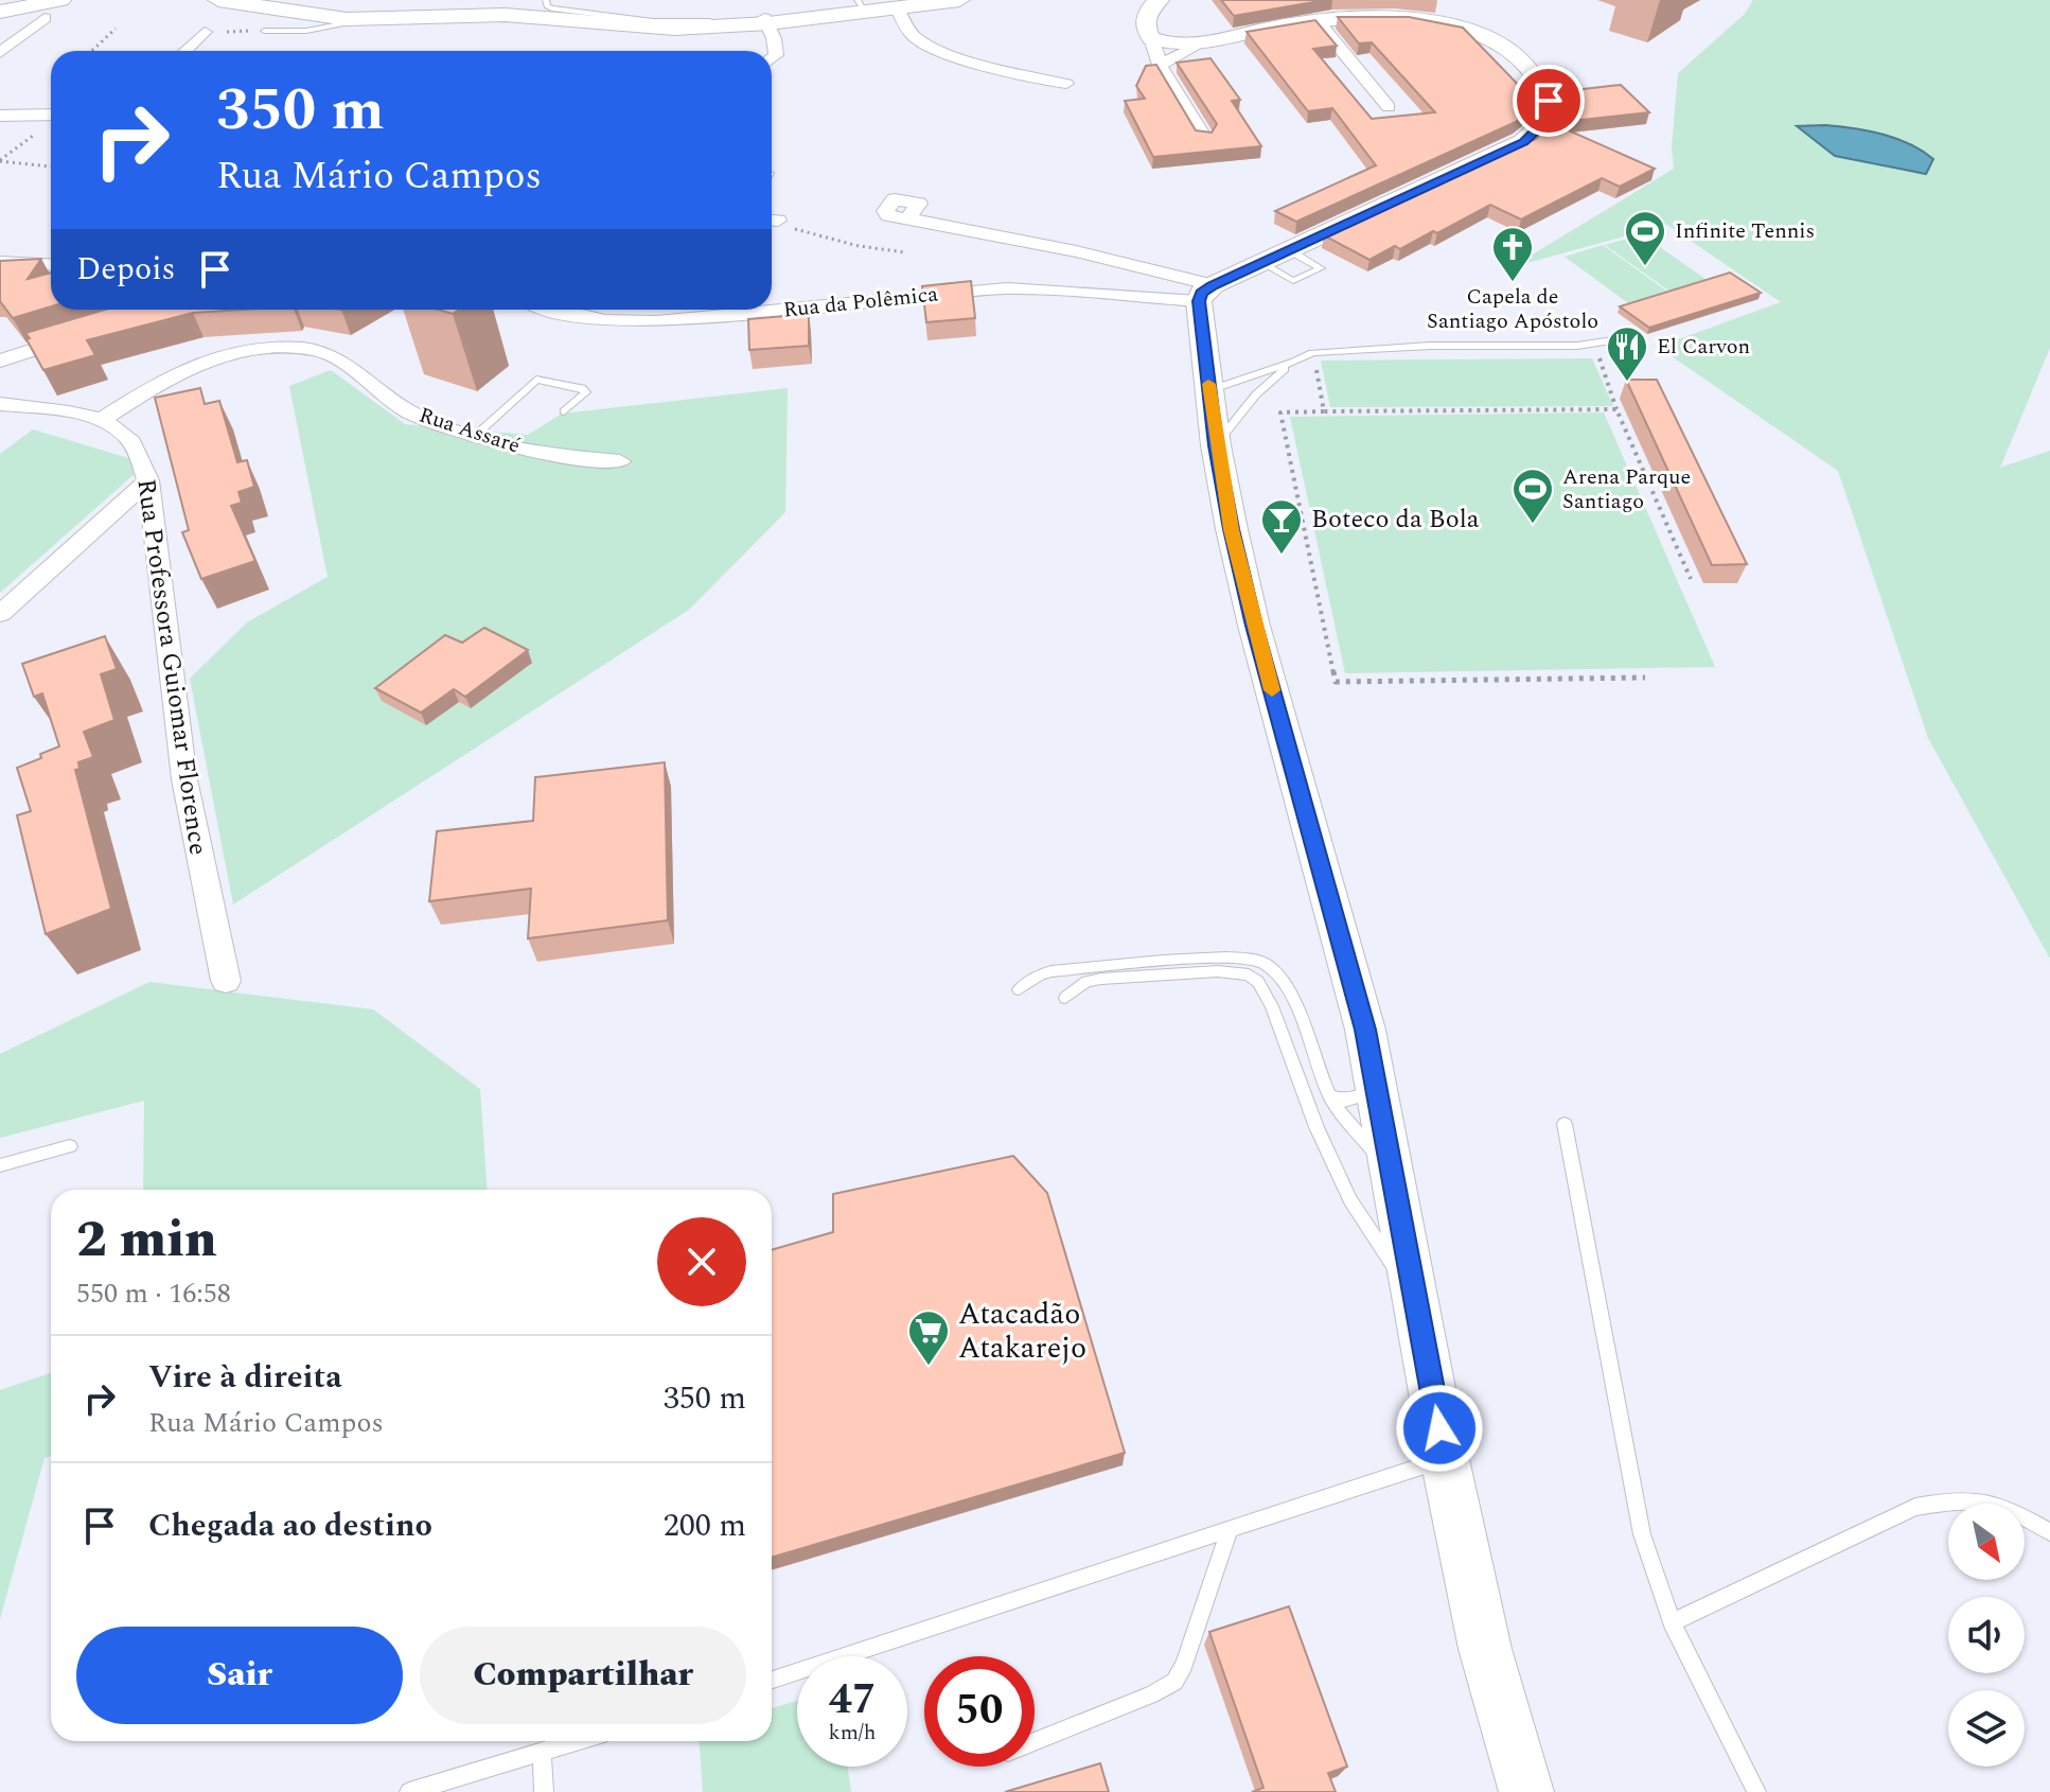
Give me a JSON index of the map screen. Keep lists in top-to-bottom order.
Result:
{
  "streets": {
    "street": ["Rua da Polêmica", "Rua Assaré", "Rua Professora Guiomar Florence"]
  },
  "crossings": [
    ["Rua Assaré", "Rua Professora Guiomar Florence"]
  ],
  "places": {
    "sports": ["Infinite Tennis", "Arena Parque Santiago"],
    "church": ["Capela de Santiago Apóstolo"],
    "restaurant": ["El Carvon"],
    "bar": ["Boteco da Bola"],
    "supermarket": ["Atacadão Atakarejo"]
  },
  "north": "bottom right",
  "page": {
    "turn": ["350 m", "Rua Mário Campos"],
    "then": "Depois",
    "heading": ["2 min", "550 m · 16:58"],
    "list": [
      {
        "name": "Vire à direita",
        "note": "Rua Mário Campos",
        "value": "350 m"
      },
      {
        "name": "Chegada ao destino",
        "value": "200 m"
      }
    ],
    "buttons": ["Sair", "Compartilhar"],
    "speed": "47 km/h",
    "limit": "50"
  }
}
